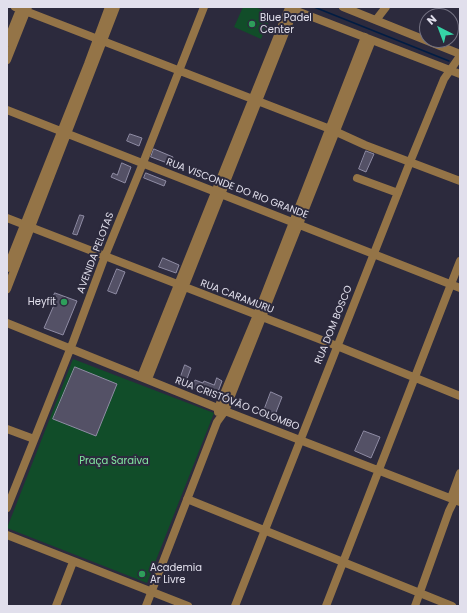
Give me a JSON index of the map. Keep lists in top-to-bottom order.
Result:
{
  "streets": {
    "street": [
      "RUA VISCONDE DO RIO GRANDE",
      "AVENIDA PELOTAS",
      "RUA CARAMURU",
      "RUA DOM BOSCO",
      "RUA CRISTÓVÃO COLOMBO"
    ]
  },
  "crossings": [
    ["RUA VISCONDE DO RIO GRANDE", "AVENIDA PELOTAS"],
    ["RUA VISCONDE DO RIO GRANDE", "RUA DOM BOSCO"],
    ["AVENIDA PELOTAS", "RUA CARAMURU"],
    ["AVENIDA PELOTAS", "RUA CRISTÓVÃO COLOMBO"],
    ["RUA CARAMURU", "RUA DOM BOSCO"],
    ["RUA DOM BOSCO", "RUA CRISTÓVÃO COLOMBO"]
  ],
  "parks": ["Praça Saraiva"],
  "places": ["Blue Padel Center", "Heyfit", "Academia Ar Livre"],
  "north": "top left"
}
